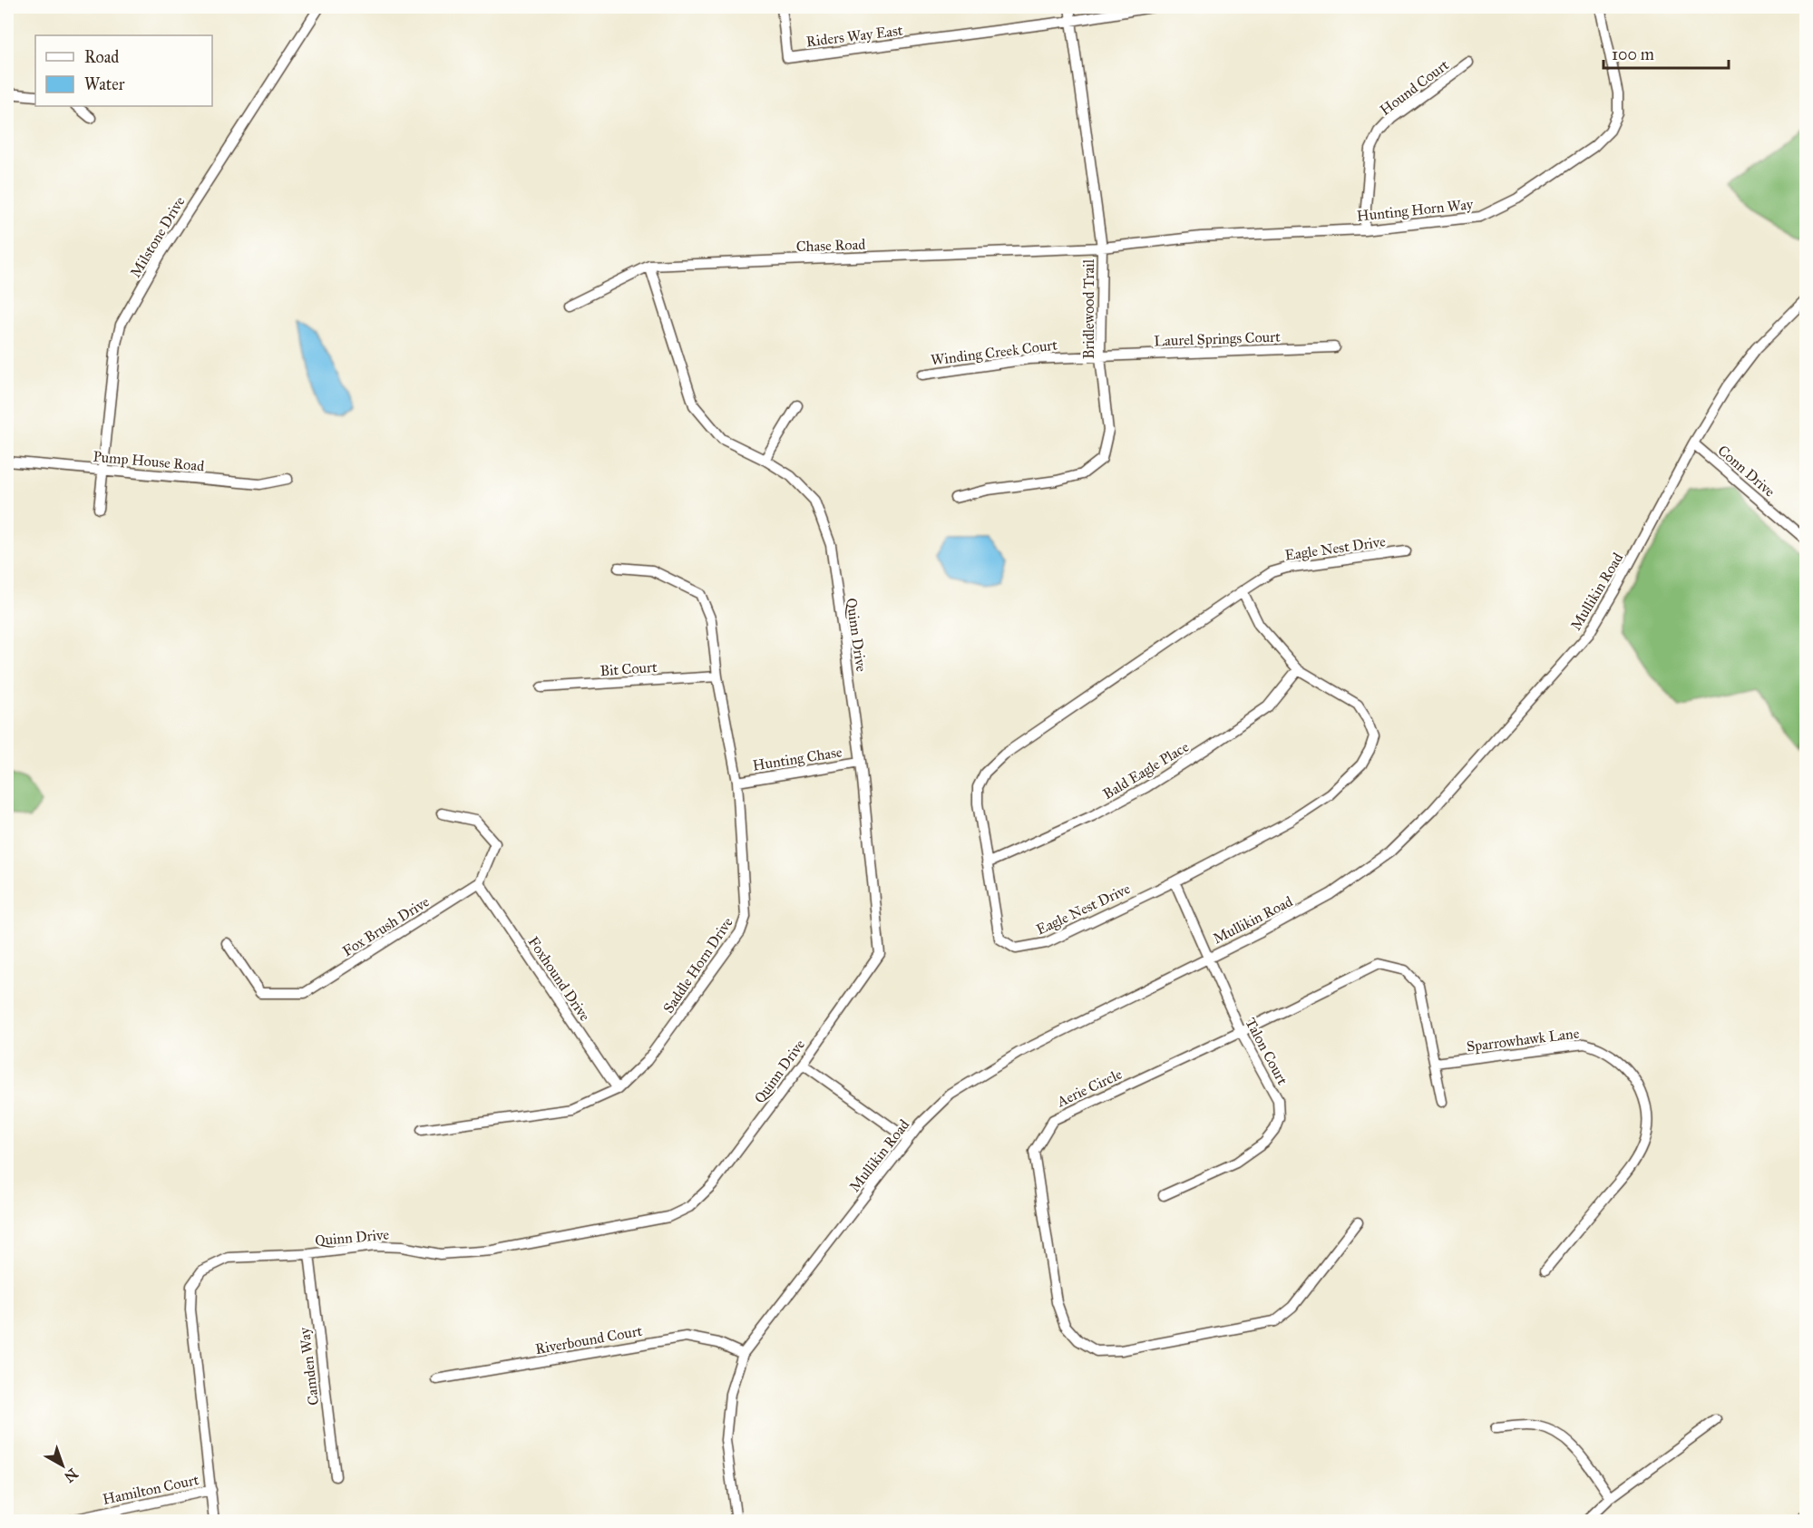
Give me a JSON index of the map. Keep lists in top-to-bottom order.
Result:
{
  "streets": {
    "street": [
      "Riders Way East",
      "Hound Court",
      "Hunting Horn Way",
      "Milstone Drive",
      "Chase Road",
      "Bridlewood Trail",
      "Laurel Springs Court",
      "Winding Creek Court",
      "Pump House Road",
      "Conn Drive",
      "Eagle Nest Drive",
      "Mullikin Road",
      "Quinn Drive",
      "Bit Court",
      "Hunting Chase",
      "Bald Eagle Place",
      "Fox Brush Drive",
      "Saddle Horn Drive",
      "Foxhound Drive",
      "Sparrowhawk Lane",
      "Talon Court",
      "Aerie Circle",
      "Riverbound Court",
      "Camden Way",
      "Hamilton Court"
    ]
  },
  "crossings": [
    ["Riders Way East", "Bridlewood Trail"],
    ["Hound Court", "Hunting Horn Way"],
    ["Hunting Horn Way", "Chase Road"],
    ["Hunting Horn Way", "Bridlewood Trail"],
    ["Milstone Drive", "Pump House Road"],
    ["Chase Road", "Bridlewood Trail"],
    ["Chase Road", "Quinn Drive"],
    ["Bridlewood Trail", "Laurel Springs Court"],
    ["Bridlewood Trail", "Winding Creek Court"],
    ["Laurel Springs Court", "Winding Creek Court"],
    ["Conn Drive", "Mullikin Road"],
    ["Eagle Nest Drive", "Bald Eagle Place"],
    ["Eagle Nest Drive", "Talon Court"],
    ["Mullikin Road", "Talon Court"],
    ["Mullikin Road", "Riverbound Court"],
    ["Quinn Drive", "Hunting Chase"],
    ["Quinn Drive", "Camden Way"],
    ["Quinn Drive", "Hamilton Court"],
    ["Bit Court", "Saddle Horn Drive"],
    ["Hunting Chase", "Saddle Horn Drive"],
    ["Fox Brush Drive", "Foxhound Drive"],
    ["Saddle Horn Drive", "Foxhound Drive"],
    ["Sparrowhawk Lane", "Aerie Circle"],
    ["Talon Court", "Aerie Circle"]
  ],
  "legend": ["Road", "Water"],
  "scale_bar": "100 m",
  "north": "bottom right"
}
